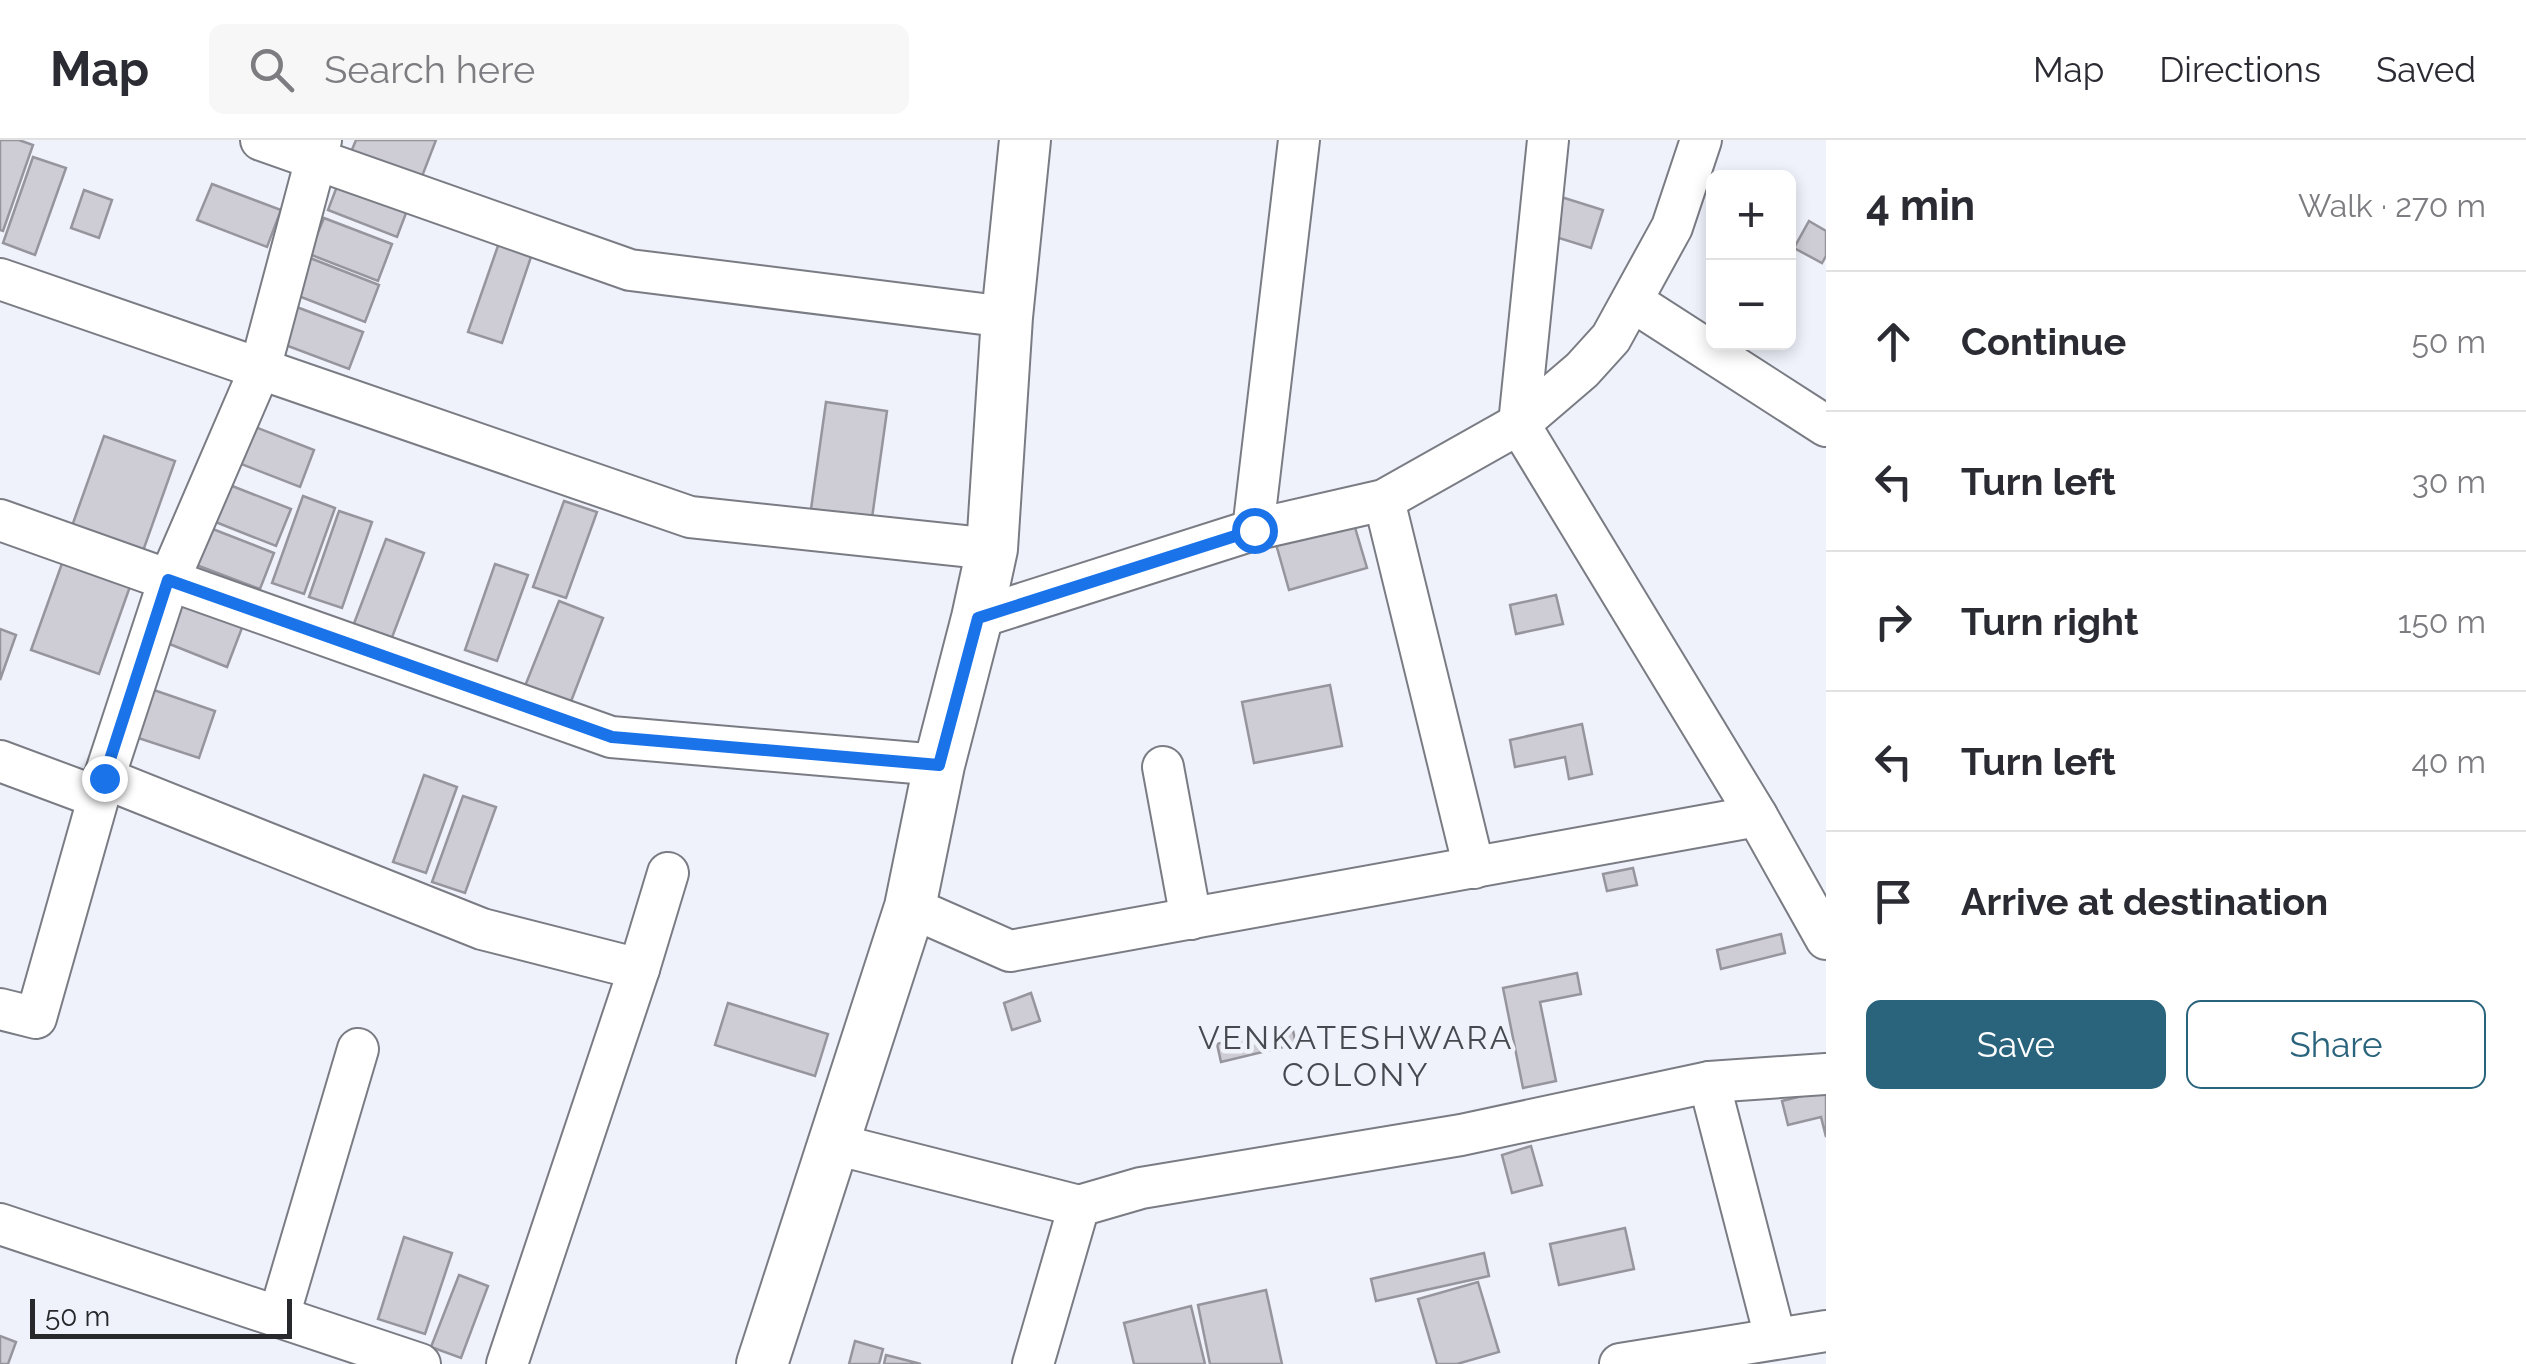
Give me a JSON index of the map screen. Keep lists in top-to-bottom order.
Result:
{
  "districts": ["VENKATESHWARA COLONY"],
  "scale_bar": "50 m",
  "page": {
    "header": "Map",
    "search": "Search here",
    "nav": ["Map", "Directions", "Saved"],
    "heading": ["4 min", "Walk · 270 m"],
    "map_buttons": ["+", "−"],
    "list": [
      ["Continue", "50 m"],
      ["Turn left", "30 m"],
      ["Turn right", "150 m"],
      ["Turn left", "40 m"],
      "Arrive at destination"
    ],
    "buttons": ["Save", "Share"],
    "scale": "50 m"
  }
}
